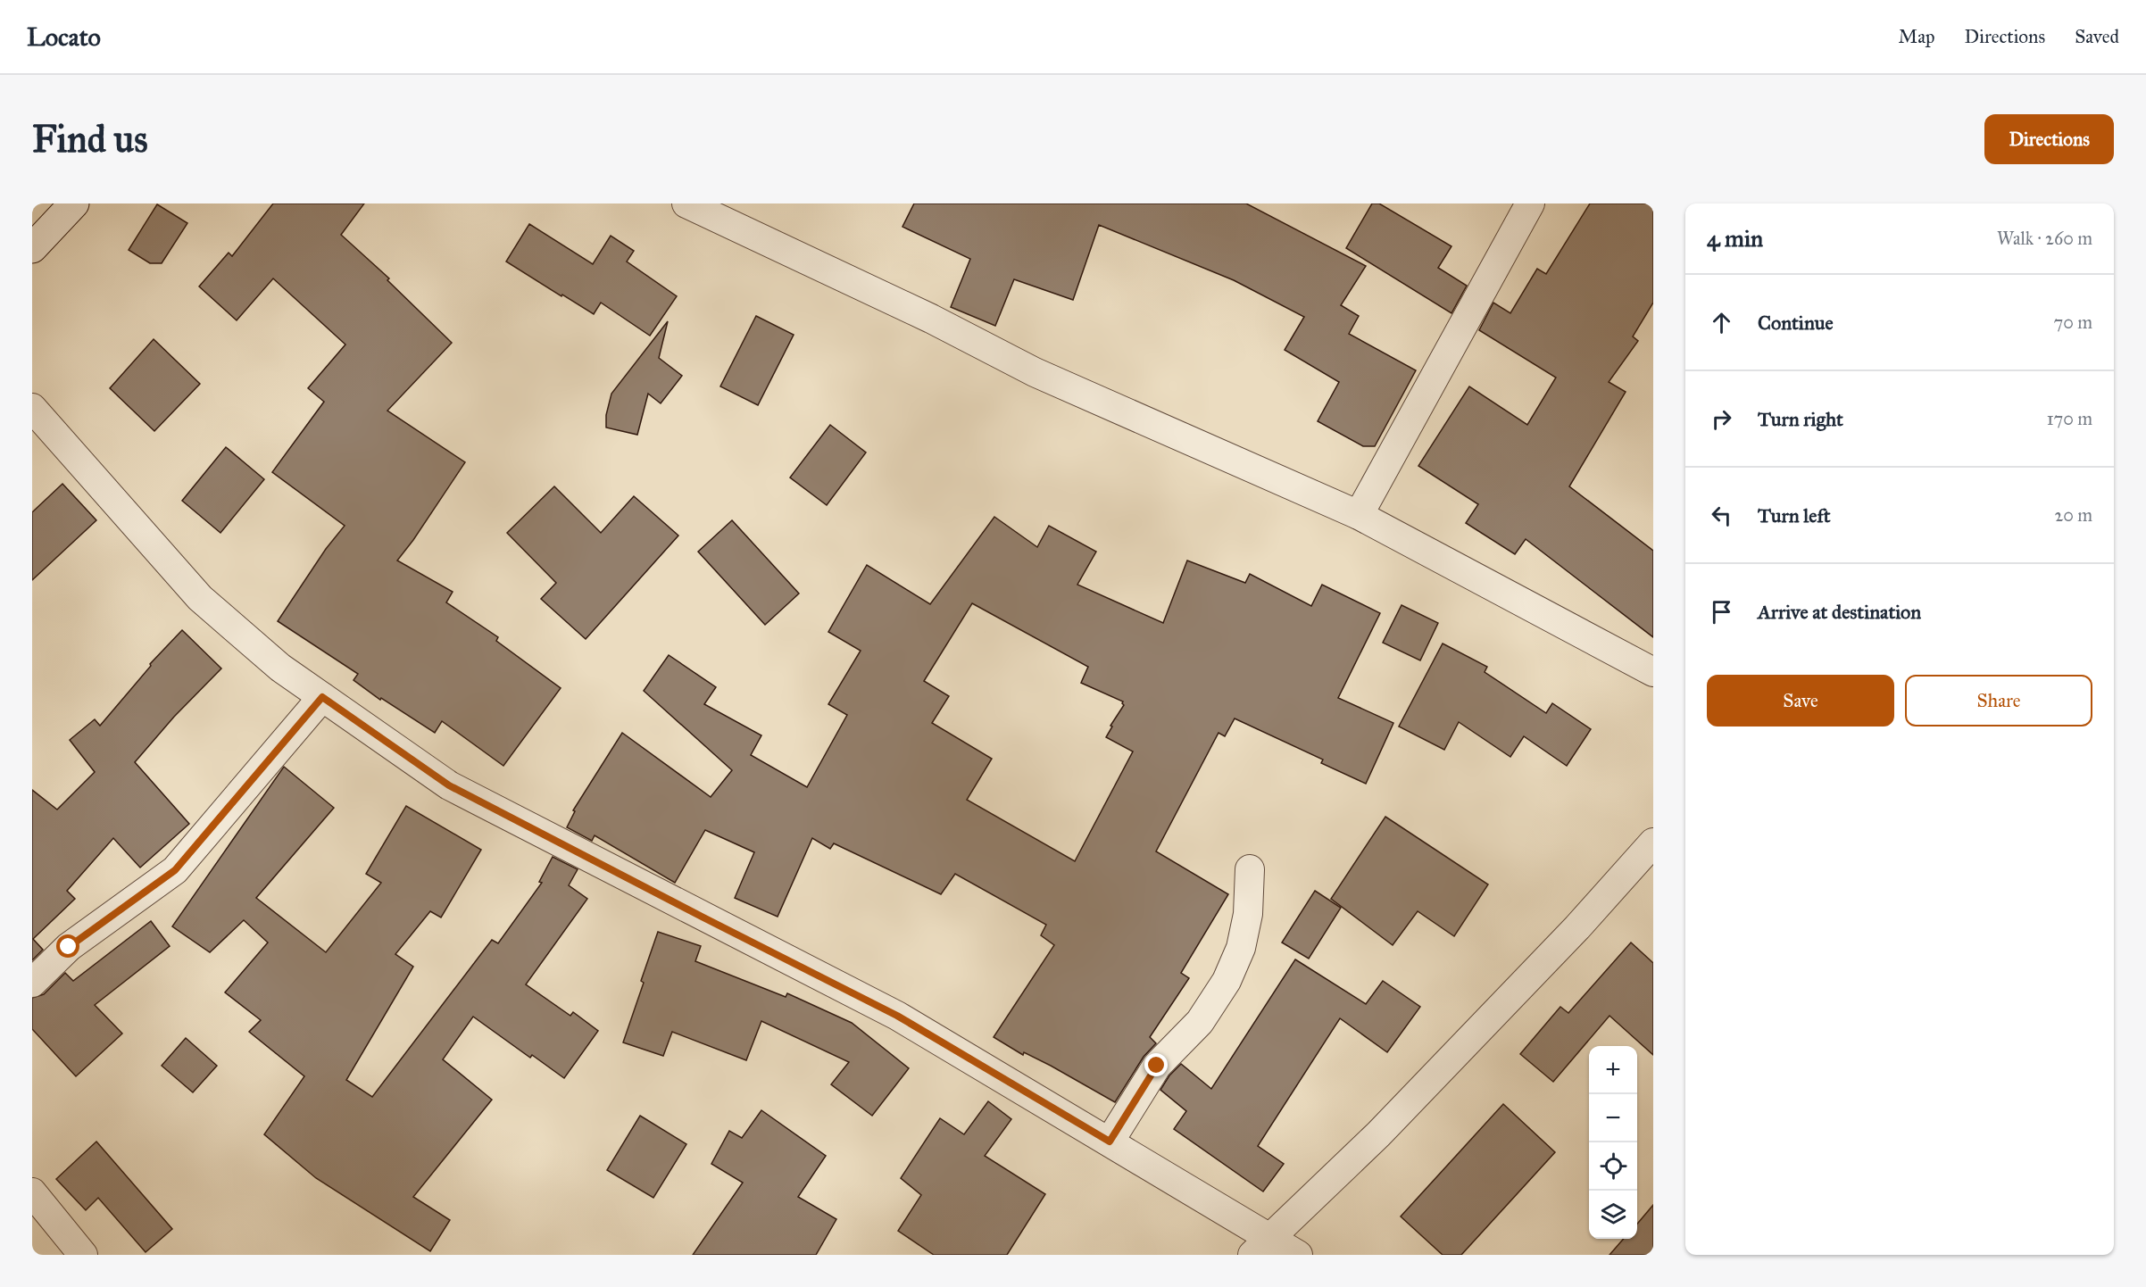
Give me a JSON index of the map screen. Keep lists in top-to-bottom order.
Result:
{
  "page": {
    "header": "Locato",
    "nav": ["Map", "Directions", "Saved"],
    "buttons": [
      "Directions",
      ["Save", "Share"]
    ],
    "title": "Find us",
    "heading": ["4 min", "Walk · 260 m"],
    "list": [
      ["Continue", "70 m"],
      ["Turn right", "170 m"],
      ["Turn left", "20 m"],
      "Arrive at destination"
    ],
    "map_buttons": ["+", "−"]
  }
}
